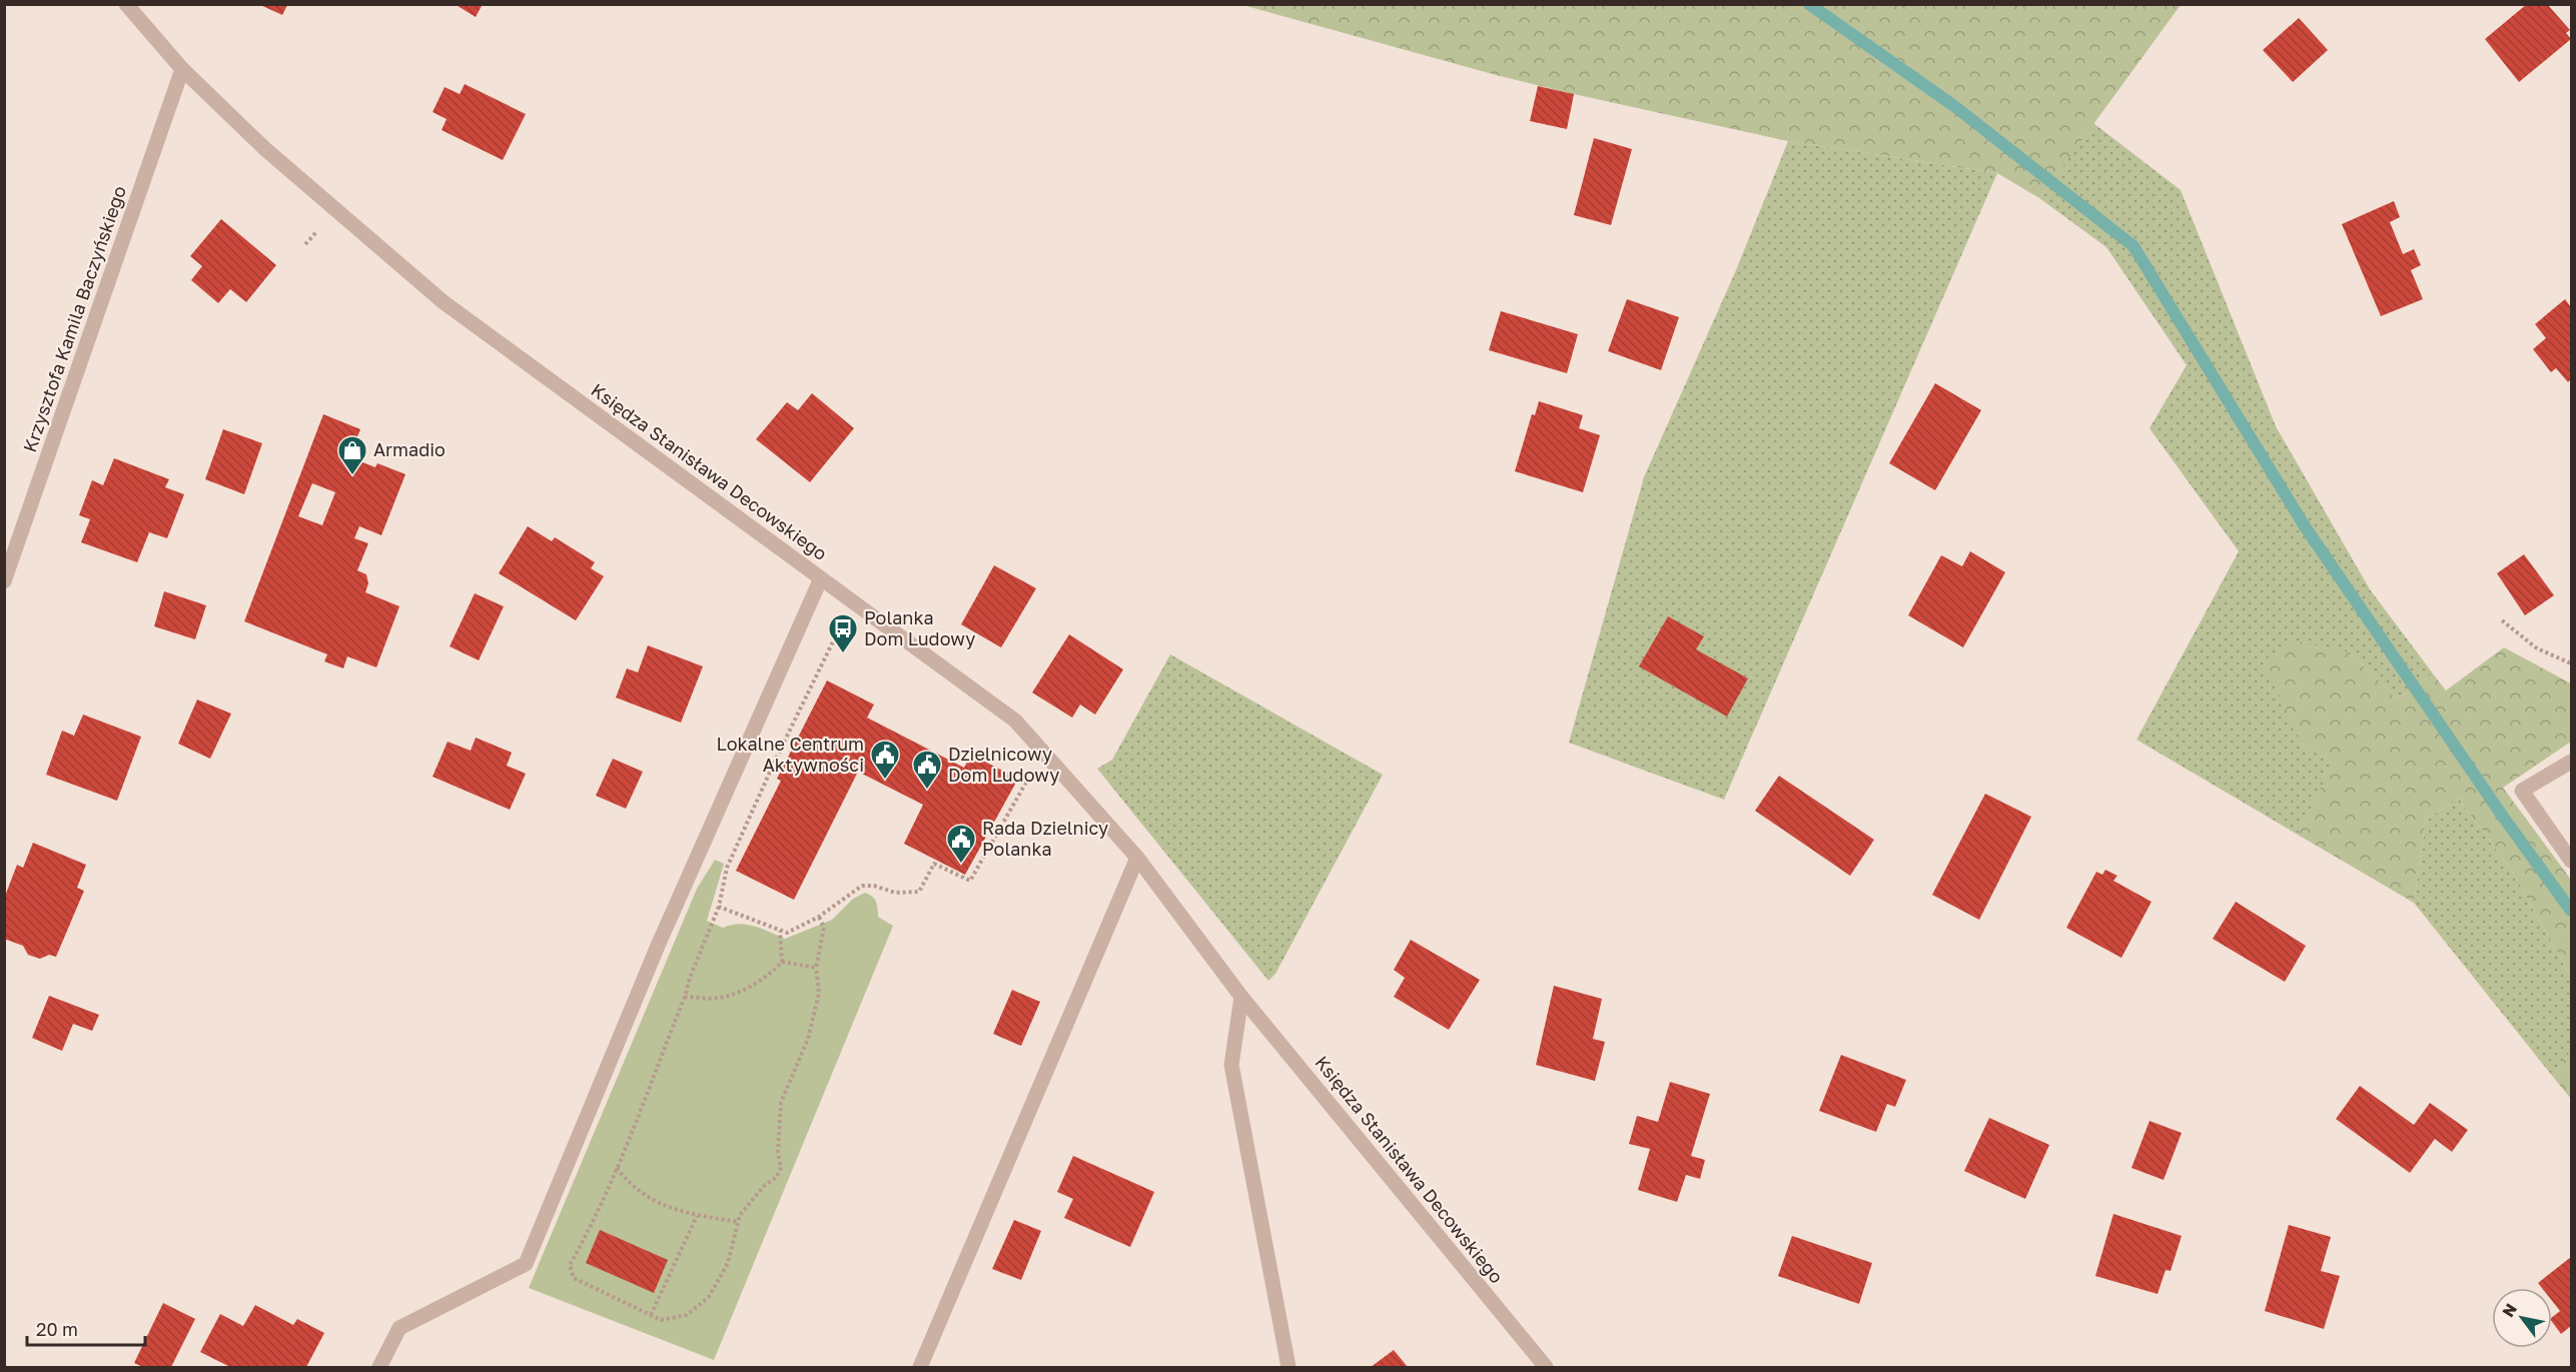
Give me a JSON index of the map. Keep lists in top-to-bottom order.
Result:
{
  "streets": {
    "street": ["Krzysztofa Kamila Baczyńskiego", "Księdza Stanisława Decowskiego"]
  },
  "crossings": [
    ["Krzysztofa Kamila Baczyńskiego", "Księdza Stanisława Decowskiego"]
  ],
  "places": {
    "shop": ["Armadio"],
    "bus stop": ["Polanka Dom Ludowy"],
    "public building": ["Lokalne Centrum Aktywności", "Dzielnicowy Dom Ludowy", "Rada Dzielnicy Polanka"]
  },
  "scale_bar": "20 m",
  "north": "top left"
}
